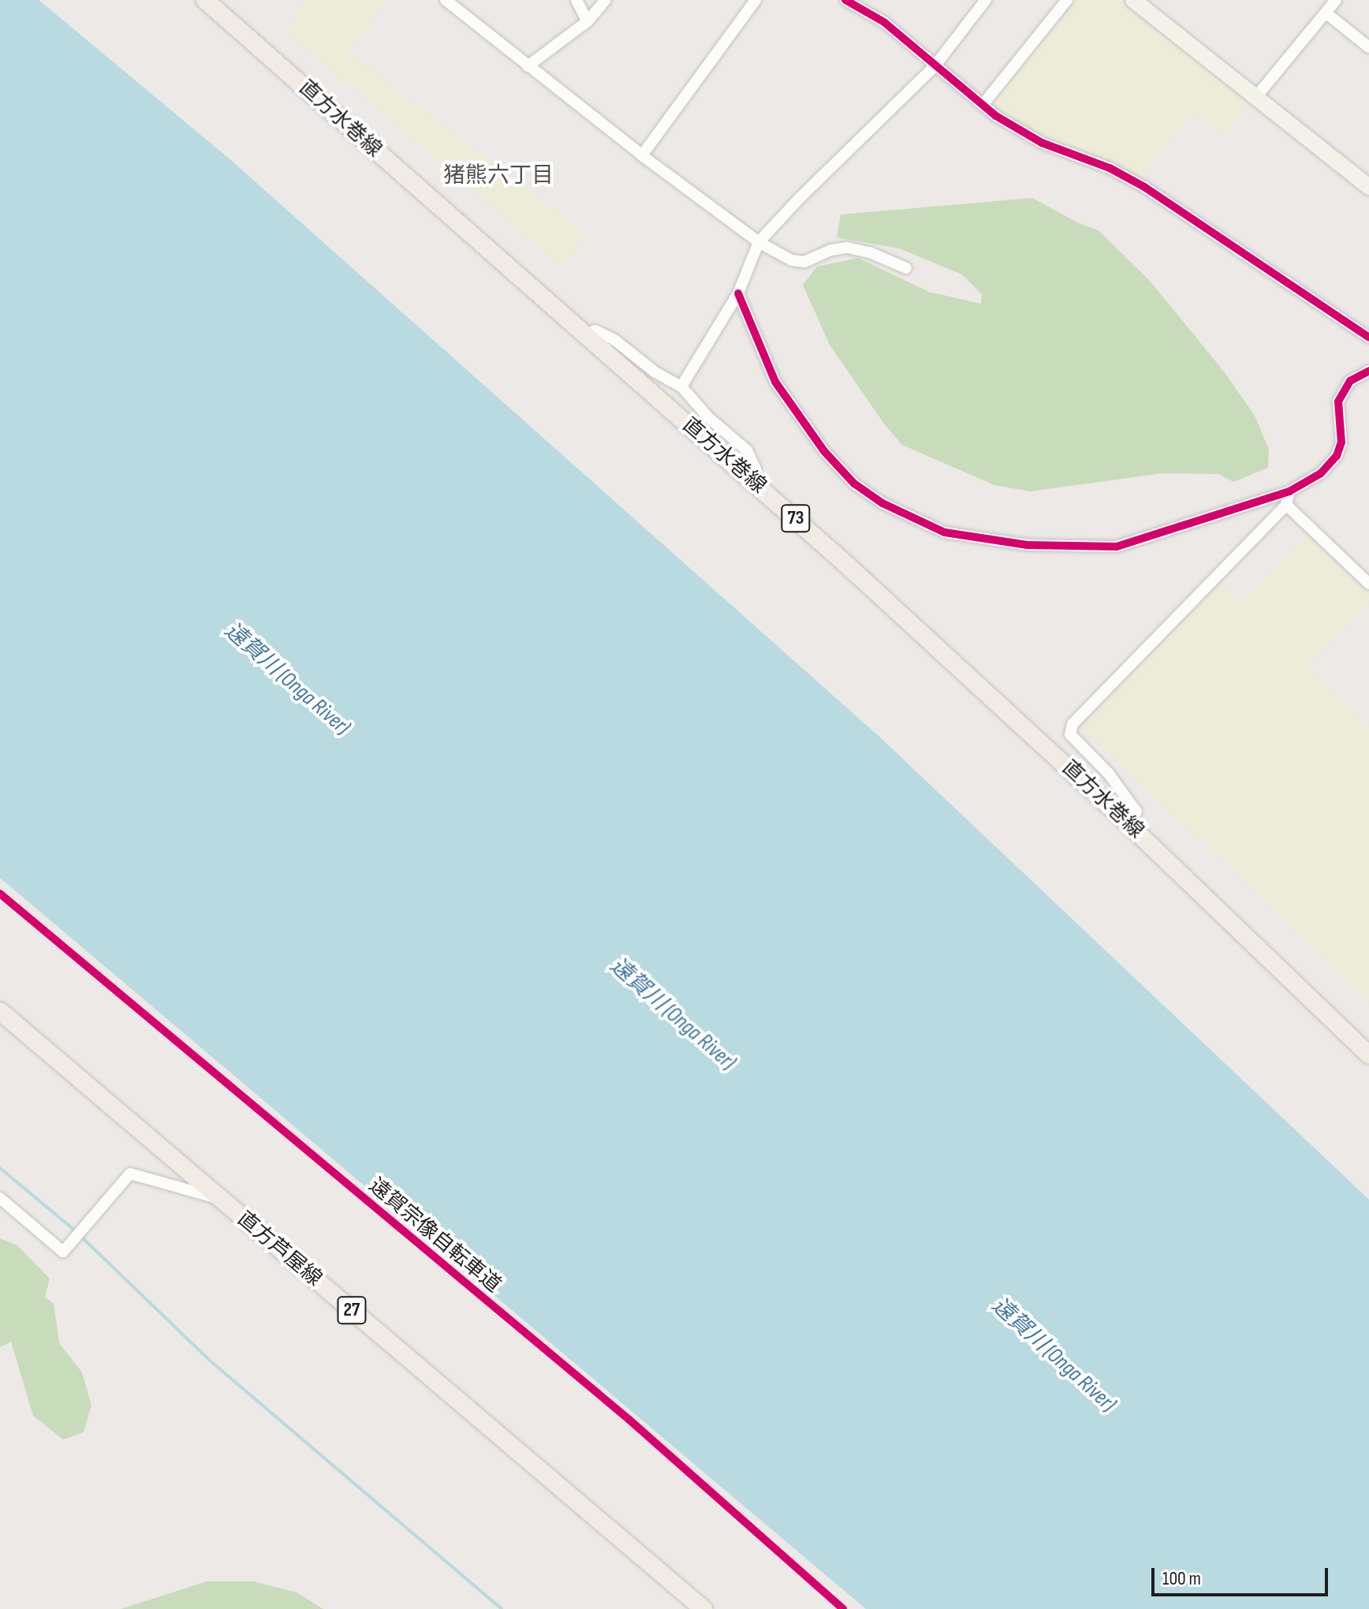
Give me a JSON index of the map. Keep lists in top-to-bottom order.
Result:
{
  "streets": {
    "main road": [
      "直方水巻線",
      "73",
      "直方芦屋線",
      "27"
    ],
    "cycle path": ["遠賀宗像自転車道"]
  },
  "districts": ["猪熊六丁目"],
  "water": ["遠賀川 (Onga River)"],
  "scale_bar": "100 m"
}
